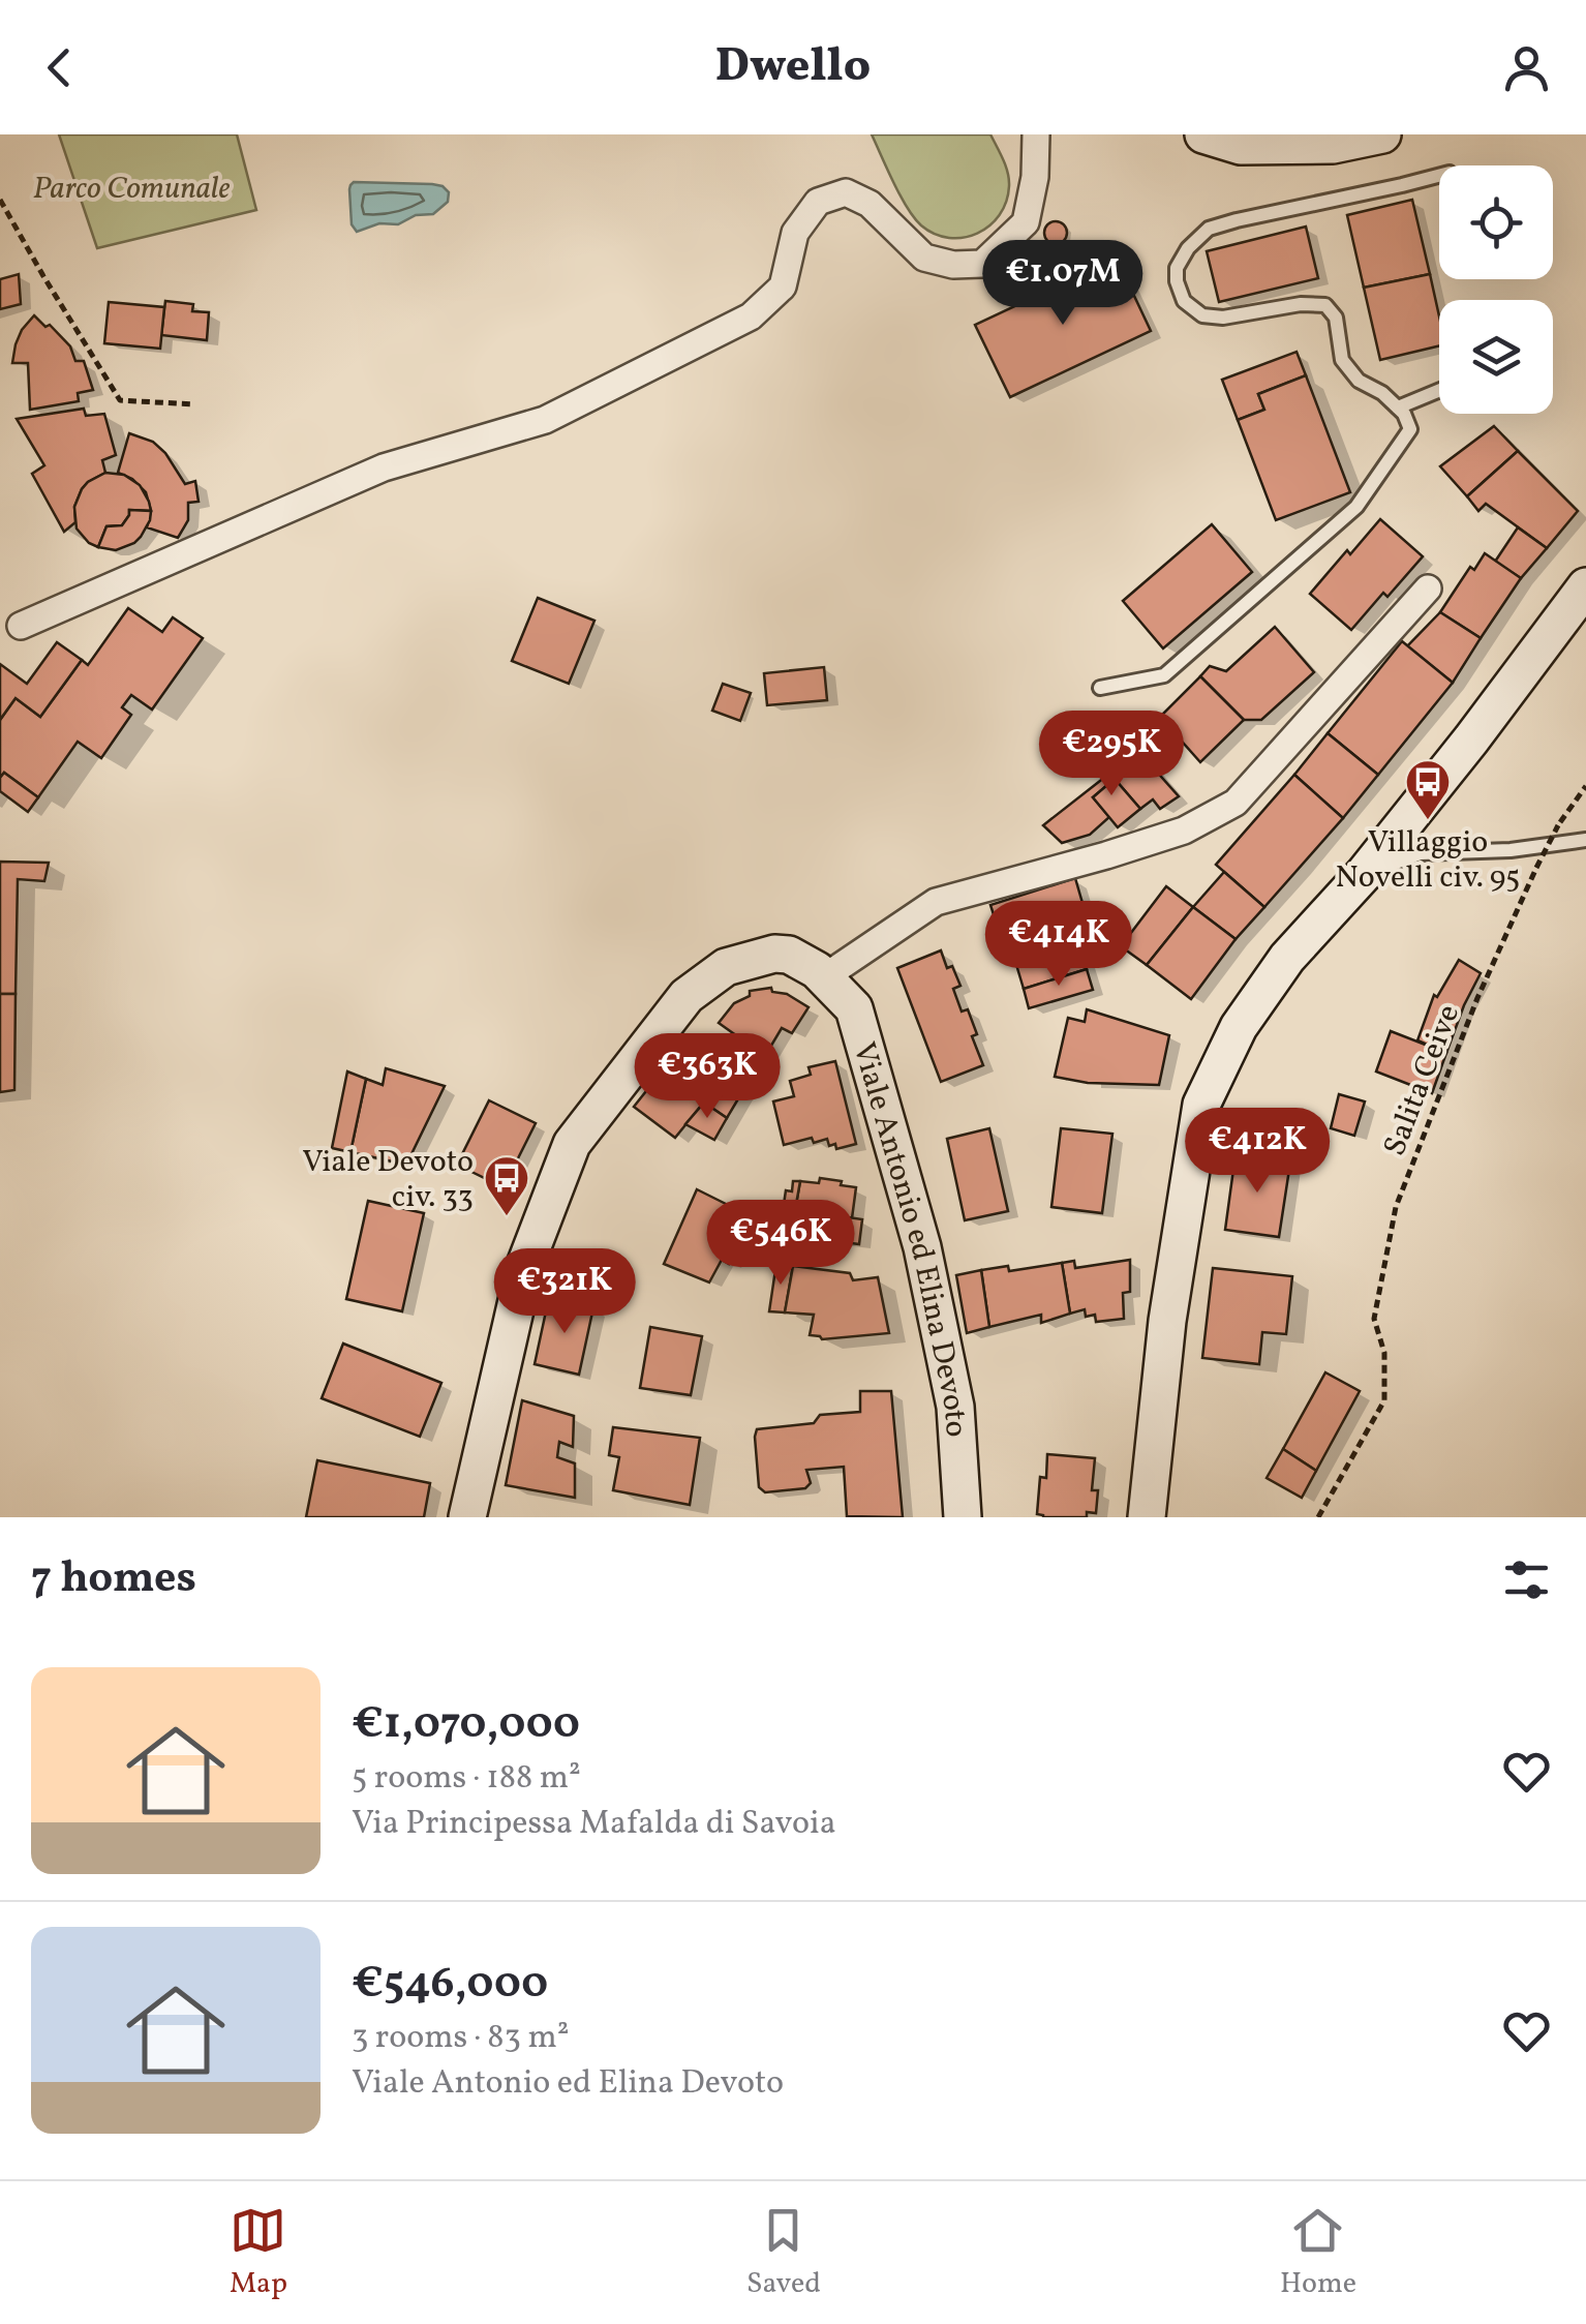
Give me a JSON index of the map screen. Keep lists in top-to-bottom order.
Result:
{
  "streets": {
    "street": ["Viale Antonio ed Elina Devoto"],
    "path": ["Salita Ceive"]
  },
  "parks": ["Parco Comunale"],
  "places": {
    "bus stop": ["Villaggio Novelli civ. 95", "Viale Devoto civ. 33"]
  },
  "page": {
    "header": "Dwello",
    "price": [
      "€1.07M",
      "€295K",
      "€414K",
      "€363K",
      "€412K",
      "€546K",
      "€321K"
    ],
    "heading": "7 homes",
    "list": [
      {
        "name": "€1,070,000",
        "note": "5 rooms · 188 m² · Via Principessa Mafalda di Savoia"
      },
      {
        "name": "€546,000",
        "note": "3 rooms · 83 m² · Viale Antonio ed Elina Devoto"
      }
    ],
    "tabs": ["Map", "Saved", "Home"]
  }
}
